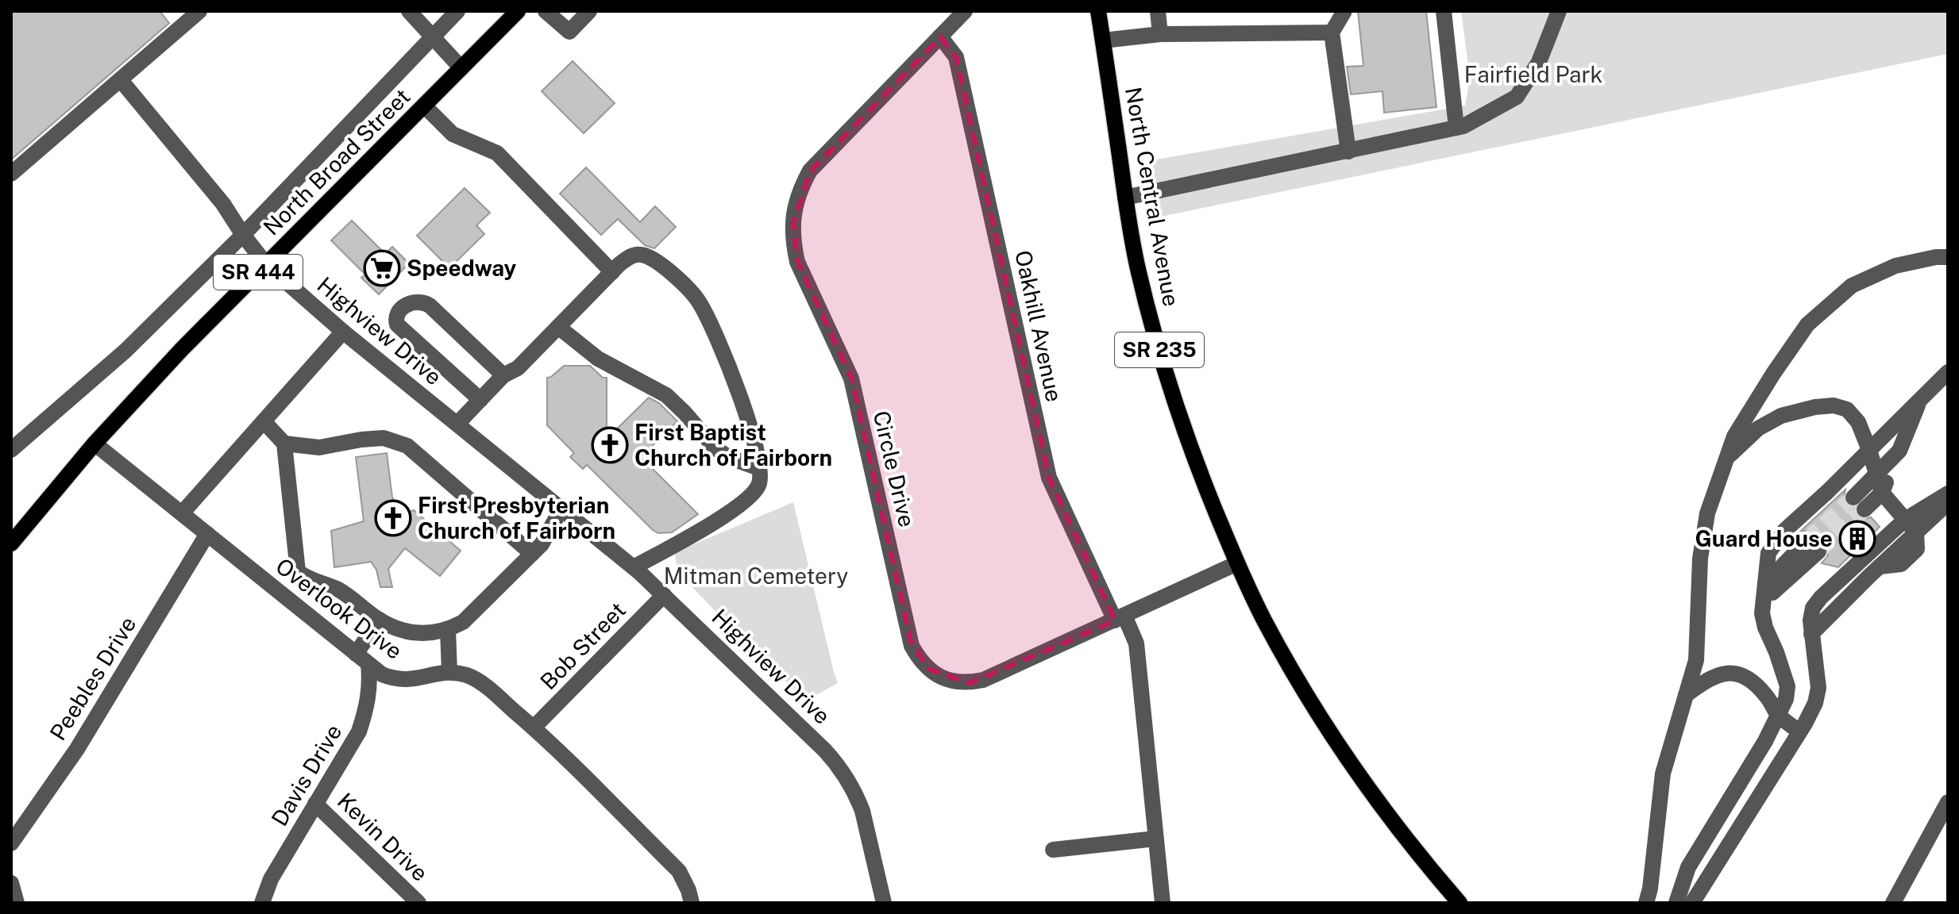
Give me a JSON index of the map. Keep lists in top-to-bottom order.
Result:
{
  "streets": {
    "main road": [
      "North Broad Street",
      "North Central Avenue",
      "SR 444",
      "SR 235"
    ],
    "street": [
      "Oakhill Avenue",
      "Highview Drive",
      "Circle Drive",
      "Overlook Drive",
      "Bob Street",
      "Peebles Drive",
      "Davis Drive",
      "Kevin Drive"
    ]
  },
  "crossings": [
    ["North Broad Street", "Highview Drive"],
    ["North Broad Street", "Overlook Drive"],
    ["North Central Avenue", "Circle Drive"],
    ["Oakhill Avenue", "Circle Drive"],
    ["Highview Drive", "Bob Street"],
    ["Overlook Drive", "Bob Street"],
    ["Overlook Drive", "Peebles Drive"],
    ["Overlook Drive", "Davis Drive"],
    ["Davis Drive", "Kevin Drive"]
  ],
  "parks": ["Fairfield Park", "Mitman Cemetery"],
  "places": {
    "supermarket": ["Speedway"],
    "church": ["First Baptist Church of Fairborn", "First Presbyterian Church of Fairborn"],
    "building": ["Guard House"]
  }
}
